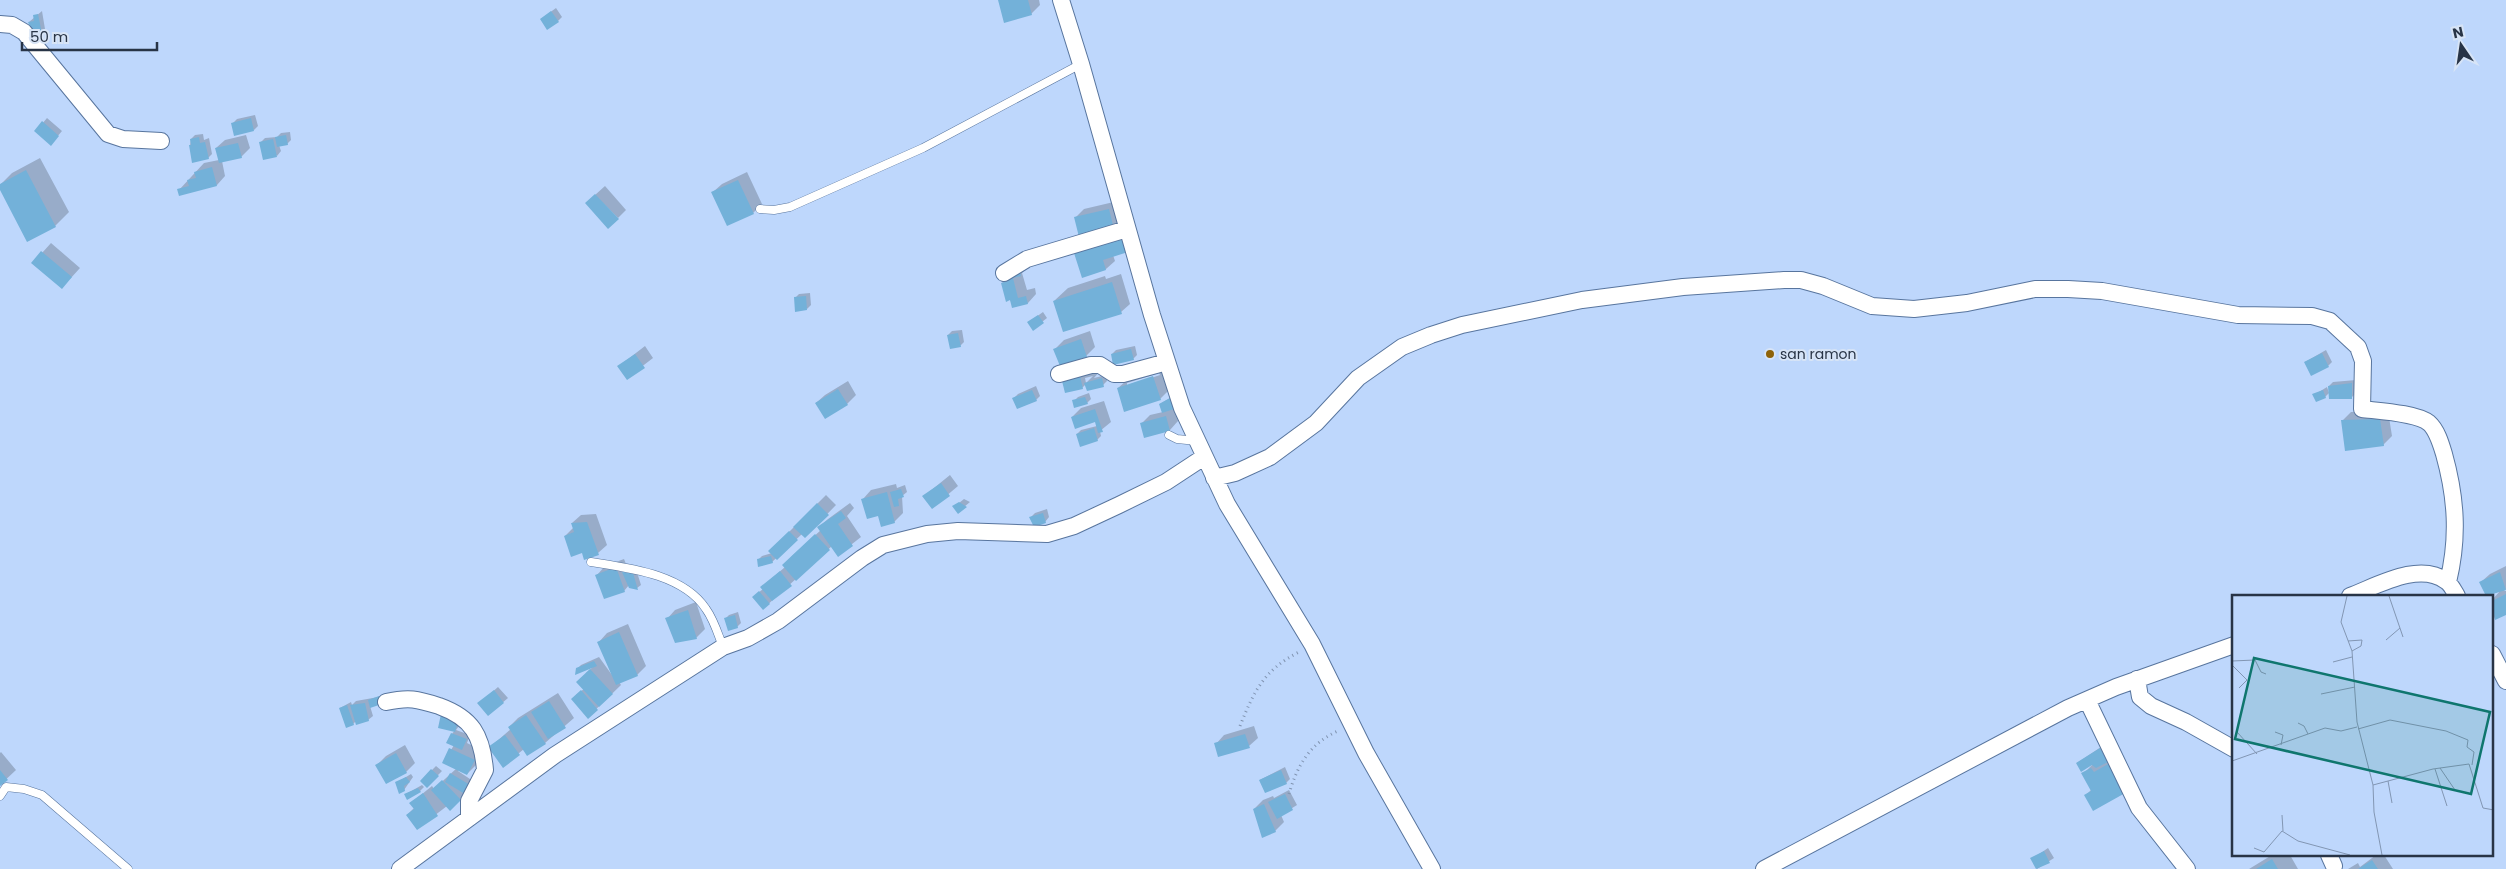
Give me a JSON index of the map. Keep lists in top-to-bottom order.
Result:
{
  "places": ["san ramon"],
  "scale_bar": "50 m",
  "north": "top"
}
